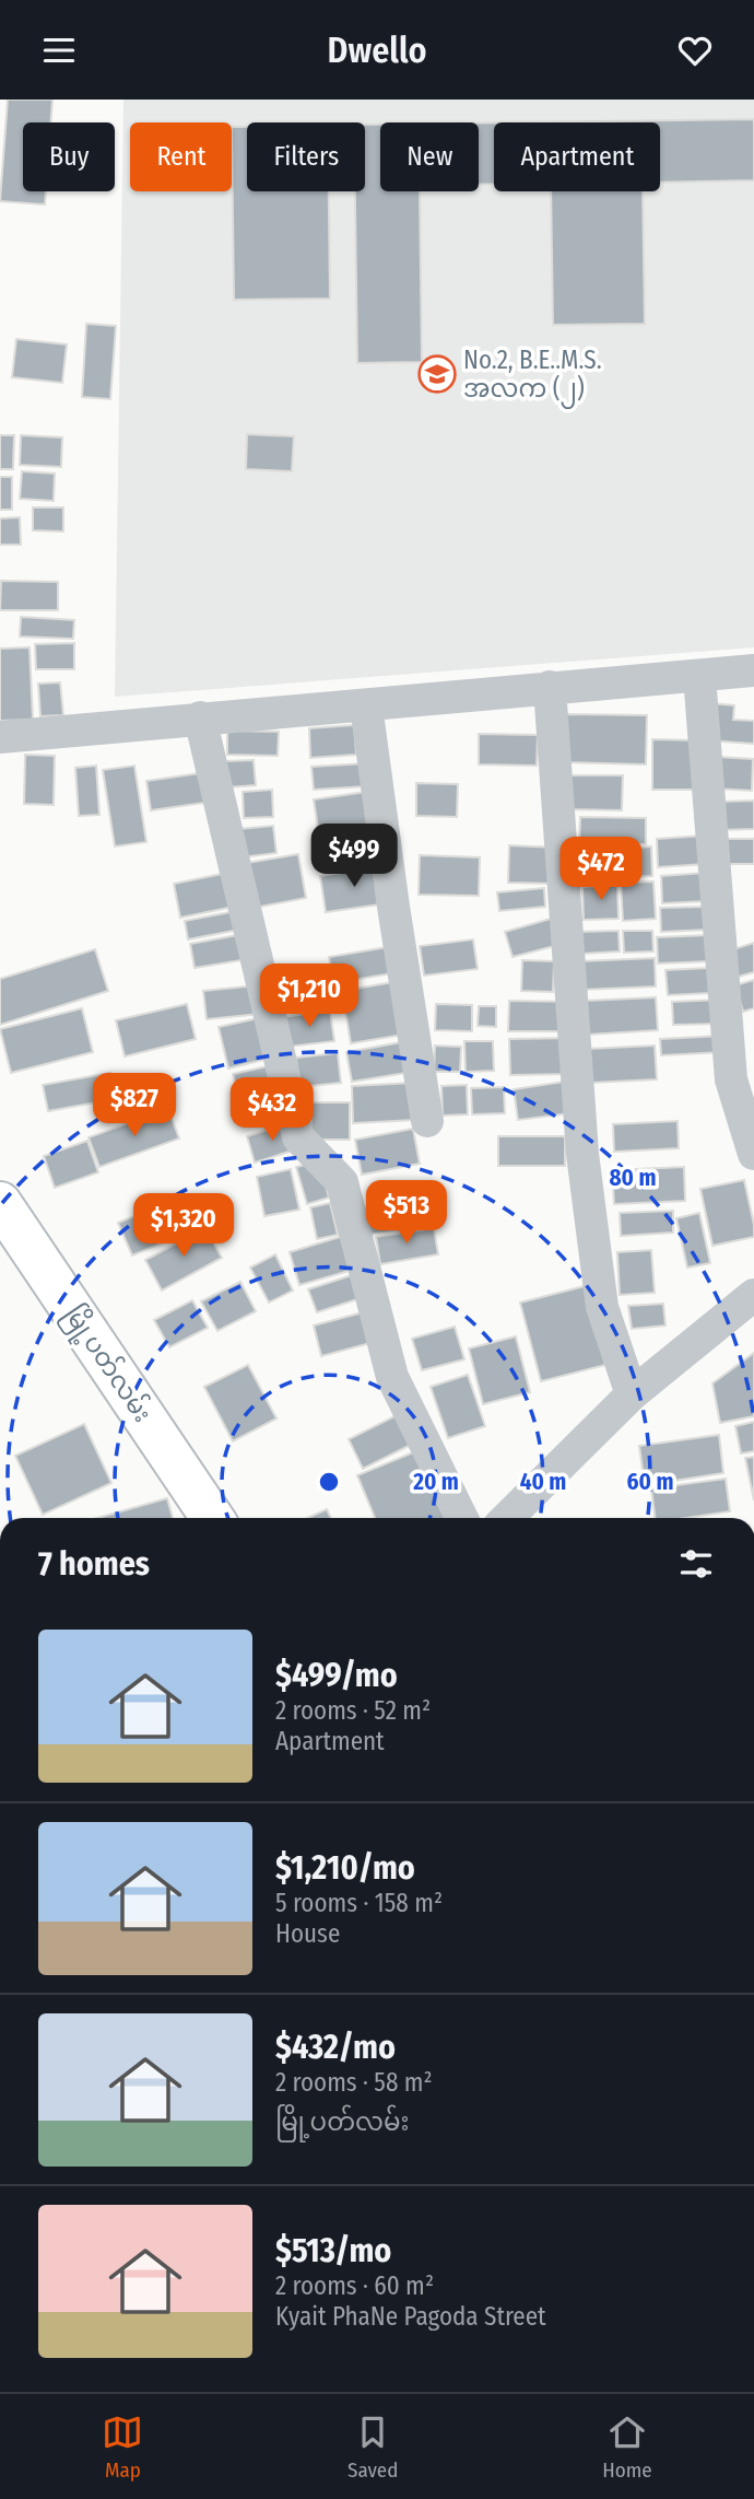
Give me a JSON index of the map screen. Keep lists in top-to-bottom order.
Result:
{
  "streets": {
    "main road": ["မြို့ပတ်လမ်း"]
  },
  "places": {
    "school or university": ["No.2, B.E..M.S. အလက (၂)"]
  },
  "page": {
    "header": "Dwello",
    "chip": [
      "Buy",
      "Rent",
      "Filters",
      "New",
      "Apartment"
    ],
    "price": [
      "$499",
      "$472",
      "$1,210",
      "$827",
      "$432",
      "$513",
      "$1,320"
    ],
    "heading": "7 homes",
    "list": [
      {
        "name": "$499/mo",
        "note": "2 rooms · 52 m² · Apartment"
      },
      {
        "name": "$1,210/mo",
        "note": "5 rooms · 158 m² · House"
      },
      {
        "name": "$432/mo",
        "note": "2 rooms · 58 m² · မြို့ပတ်လမ်း"
      },
      {
        "name": "$513/mo",
        "note": "2 rooms · 60 m² · Kyait PhaNe Pagoda Street"
      }
    ],
    "tabs": ["Map", "Saved", "Home"]
  },
  "rings": [
    "80 m",
    "20 m",
    "40 m",
    "60 m"
  ]
}
